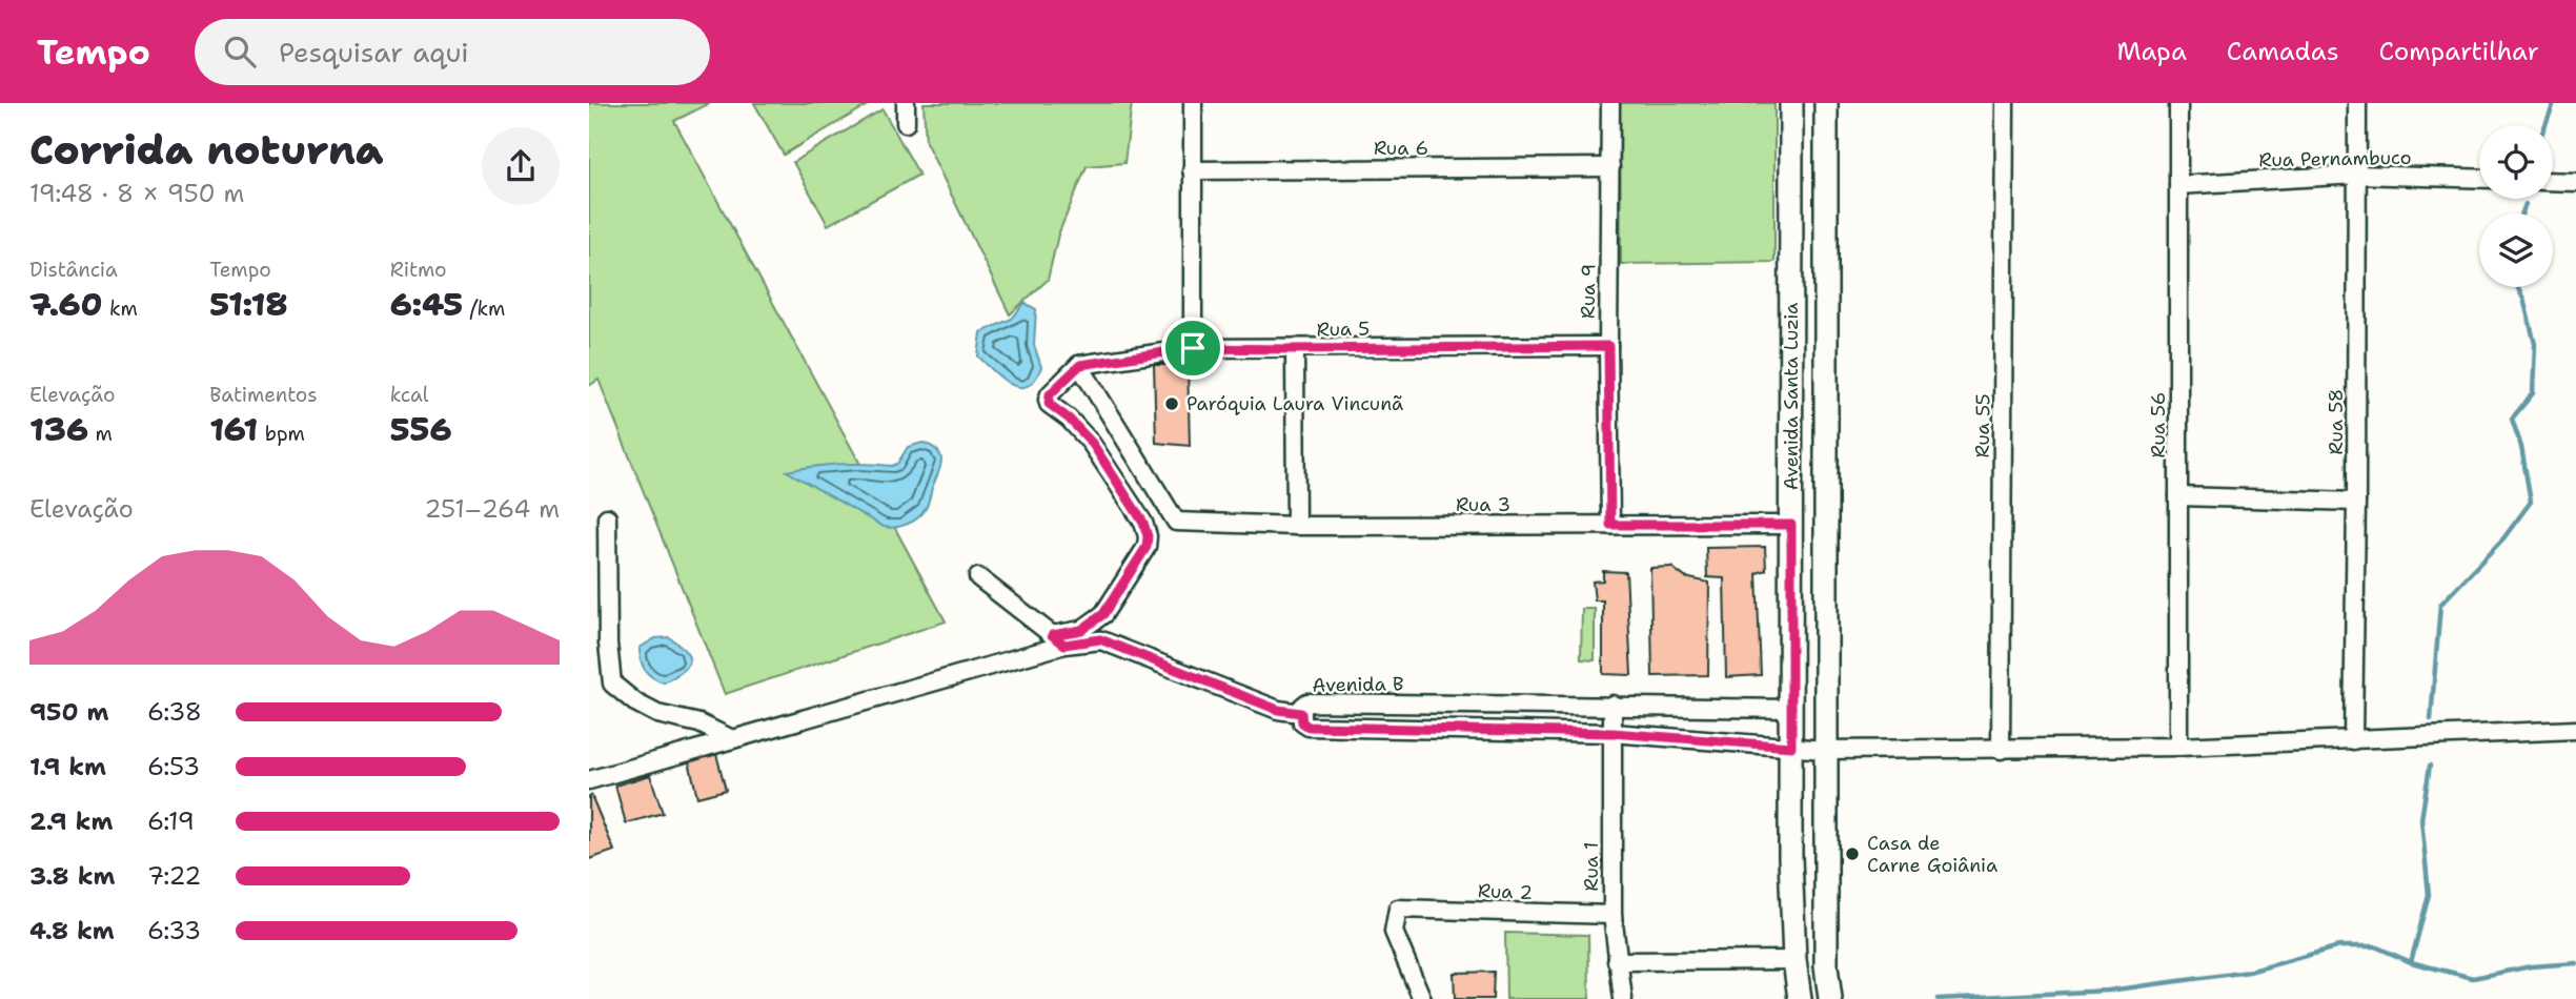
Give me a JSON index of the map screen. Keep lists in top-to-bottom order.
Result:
{
  "streets": {
    "street": [
      "Rua 6",
      "Rua Pernambuco",
      "Rua 9",
      "Rua 5",
      "Avenida Santa Luzia",
      "Rua 58",
      "Rua 56",
      "Rua 55",
      "Rua 3",
      "Avenida B",
      "Rua 1",
      "Rua 2"
    ]
  },
  "crossings": [
    ["Rua 6", "Rua 9"],
    ["Rua Pernambuco", "Rua 58"],
    ["Rua Pernambuco", "Rua 56"],
    ["Rua 9", "Rua 5"],
    ["Rua 9", "Rua 3"],
    ["Rua 5", "Rua 3"],
    ["Avenida Santa Luzia", "Rua 3"],
    ["Avenida Santa Luzia", "Avenida B"],
    ["Rua 58", "Avenida B"],
    ["Rua 56", "Avenida B"],
    ["Rua 55", "Avenida B"],
    ["Avenida B", "Rua 1"],
    ["Rua 1", "Rua 2"]
  ],
  "places": ["Paróquia Laura Vincunã", "Casa de Carne Goiânia"],
  "page": {
    "header": "Tempo",
    "search": "Pesquisar aqui",
    "nav": ["Mapa", "Camadas", "Compartilhar"],
    "heading": ["Corrida noturna", "19:48 · 8 × 950 m"],
    "stats": [
      ["Distância", "7.60 km"],
      ["Tempo", "51:18"],
      ["Ritmo", "6:45 /km"],
      ["Elevação", "136 m"],
      ["Batimentos", "161 bpm"],
      ["kcal", "556"]
    ],
    "chart": ["Elevação", "251–264 m"],
    "list": [
      {
        "name": "950 m",
        "note": "6:38"
      },
      {
        "name": "1.9 km",
        "note": "6:53"
      },
      {
        "name": "2.9 km",
        "note": "6:19"
      },
      {
        "name": "3.8 km",
        "note": "7:22"
      },
      {
        "name": "4.8 km",
        "note": "6:33"
      }
    ]
  }
}
